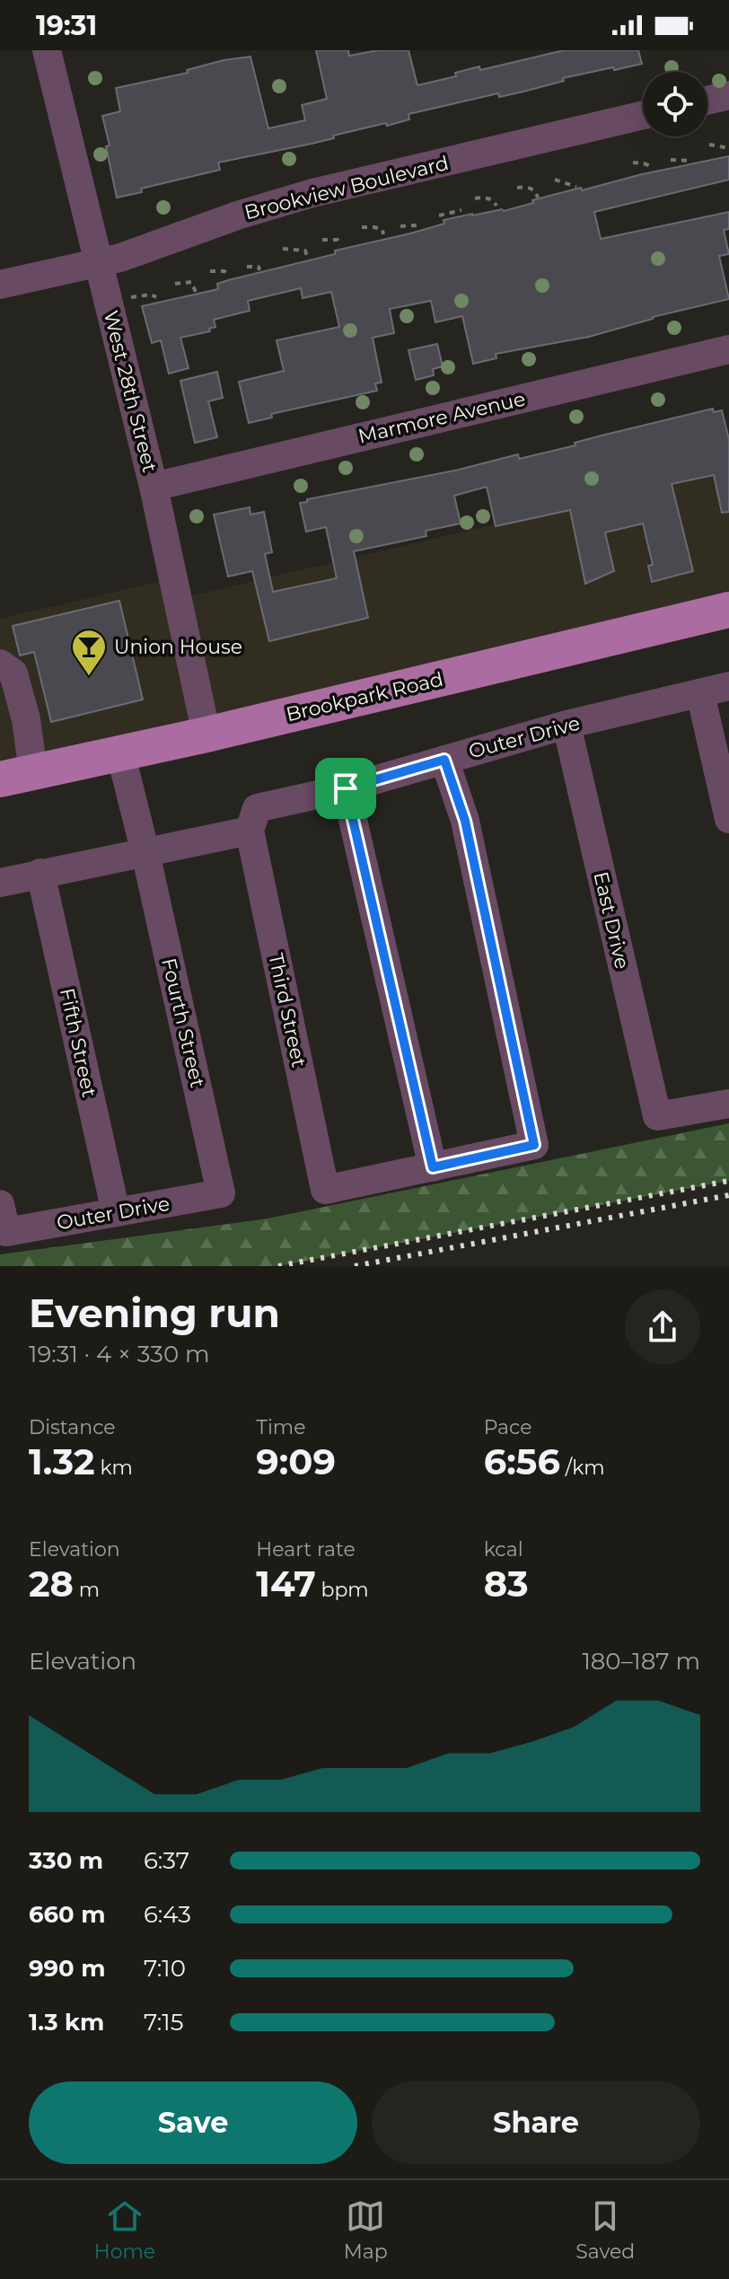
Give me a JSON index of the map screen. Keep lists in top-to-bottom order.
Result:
{
  "streets": {
    "main road": ["Brookpark Road"],
    "street": [
      "Brookview Boulevard",
      "West 28th Street",
      "Marmore Avenue",
      "Outer Drive",
      "East Drive",
      "Third Street",
      "Fourth Street",
      "Fifth Street"
    ]
  },
  "crossings": [
    ["Brookview Boulevard", "West 28th Street"],
    ["West 28th Street", "Marmore Avenue"],
    ["West 28th Street", "Brookpark Road"],
    ["Brookpark Road", "Fourth Street"],
    ["Outer Drive", "East Drive"],
    ["Outer Drive", "Third Street"],
    ["Outer Drive", "Fourth Street"],
    ["Outer Drive", "Fifth Street"]
  ],
  "places": {
    "bar": ["Union House"]
  },
  "page": {
    "status": "19:31",
    "heading": ["Evening run", "19:31 · 4 × 330 m"],
    "stats": [
      ["Distance", "1.32 km"],
      ["Time", "9:09"],
      ["Pace", "6:56 /km"],
      ["Elevation", "28 m"],
      ["Heart rate", "147 bpm"],
      ["kcal", "83"]
    ],
    "chart": ["Elevation", "180–187 m"],
    "list": [
      {
        "name": "330 m",
        "note": "6:37"
      },
      {
        "name": "660 m",
        "note": "6:43"
      },
      {
        "name": "990 m",
        "note": "7:10"
      },
      {
        "name": "1.3 km",
        "note": "7:15"
      }
    ],
    "buttons": ["Save", "Share"],
    "tabs": ["Home", "Map", "Saved"]
  }
}
